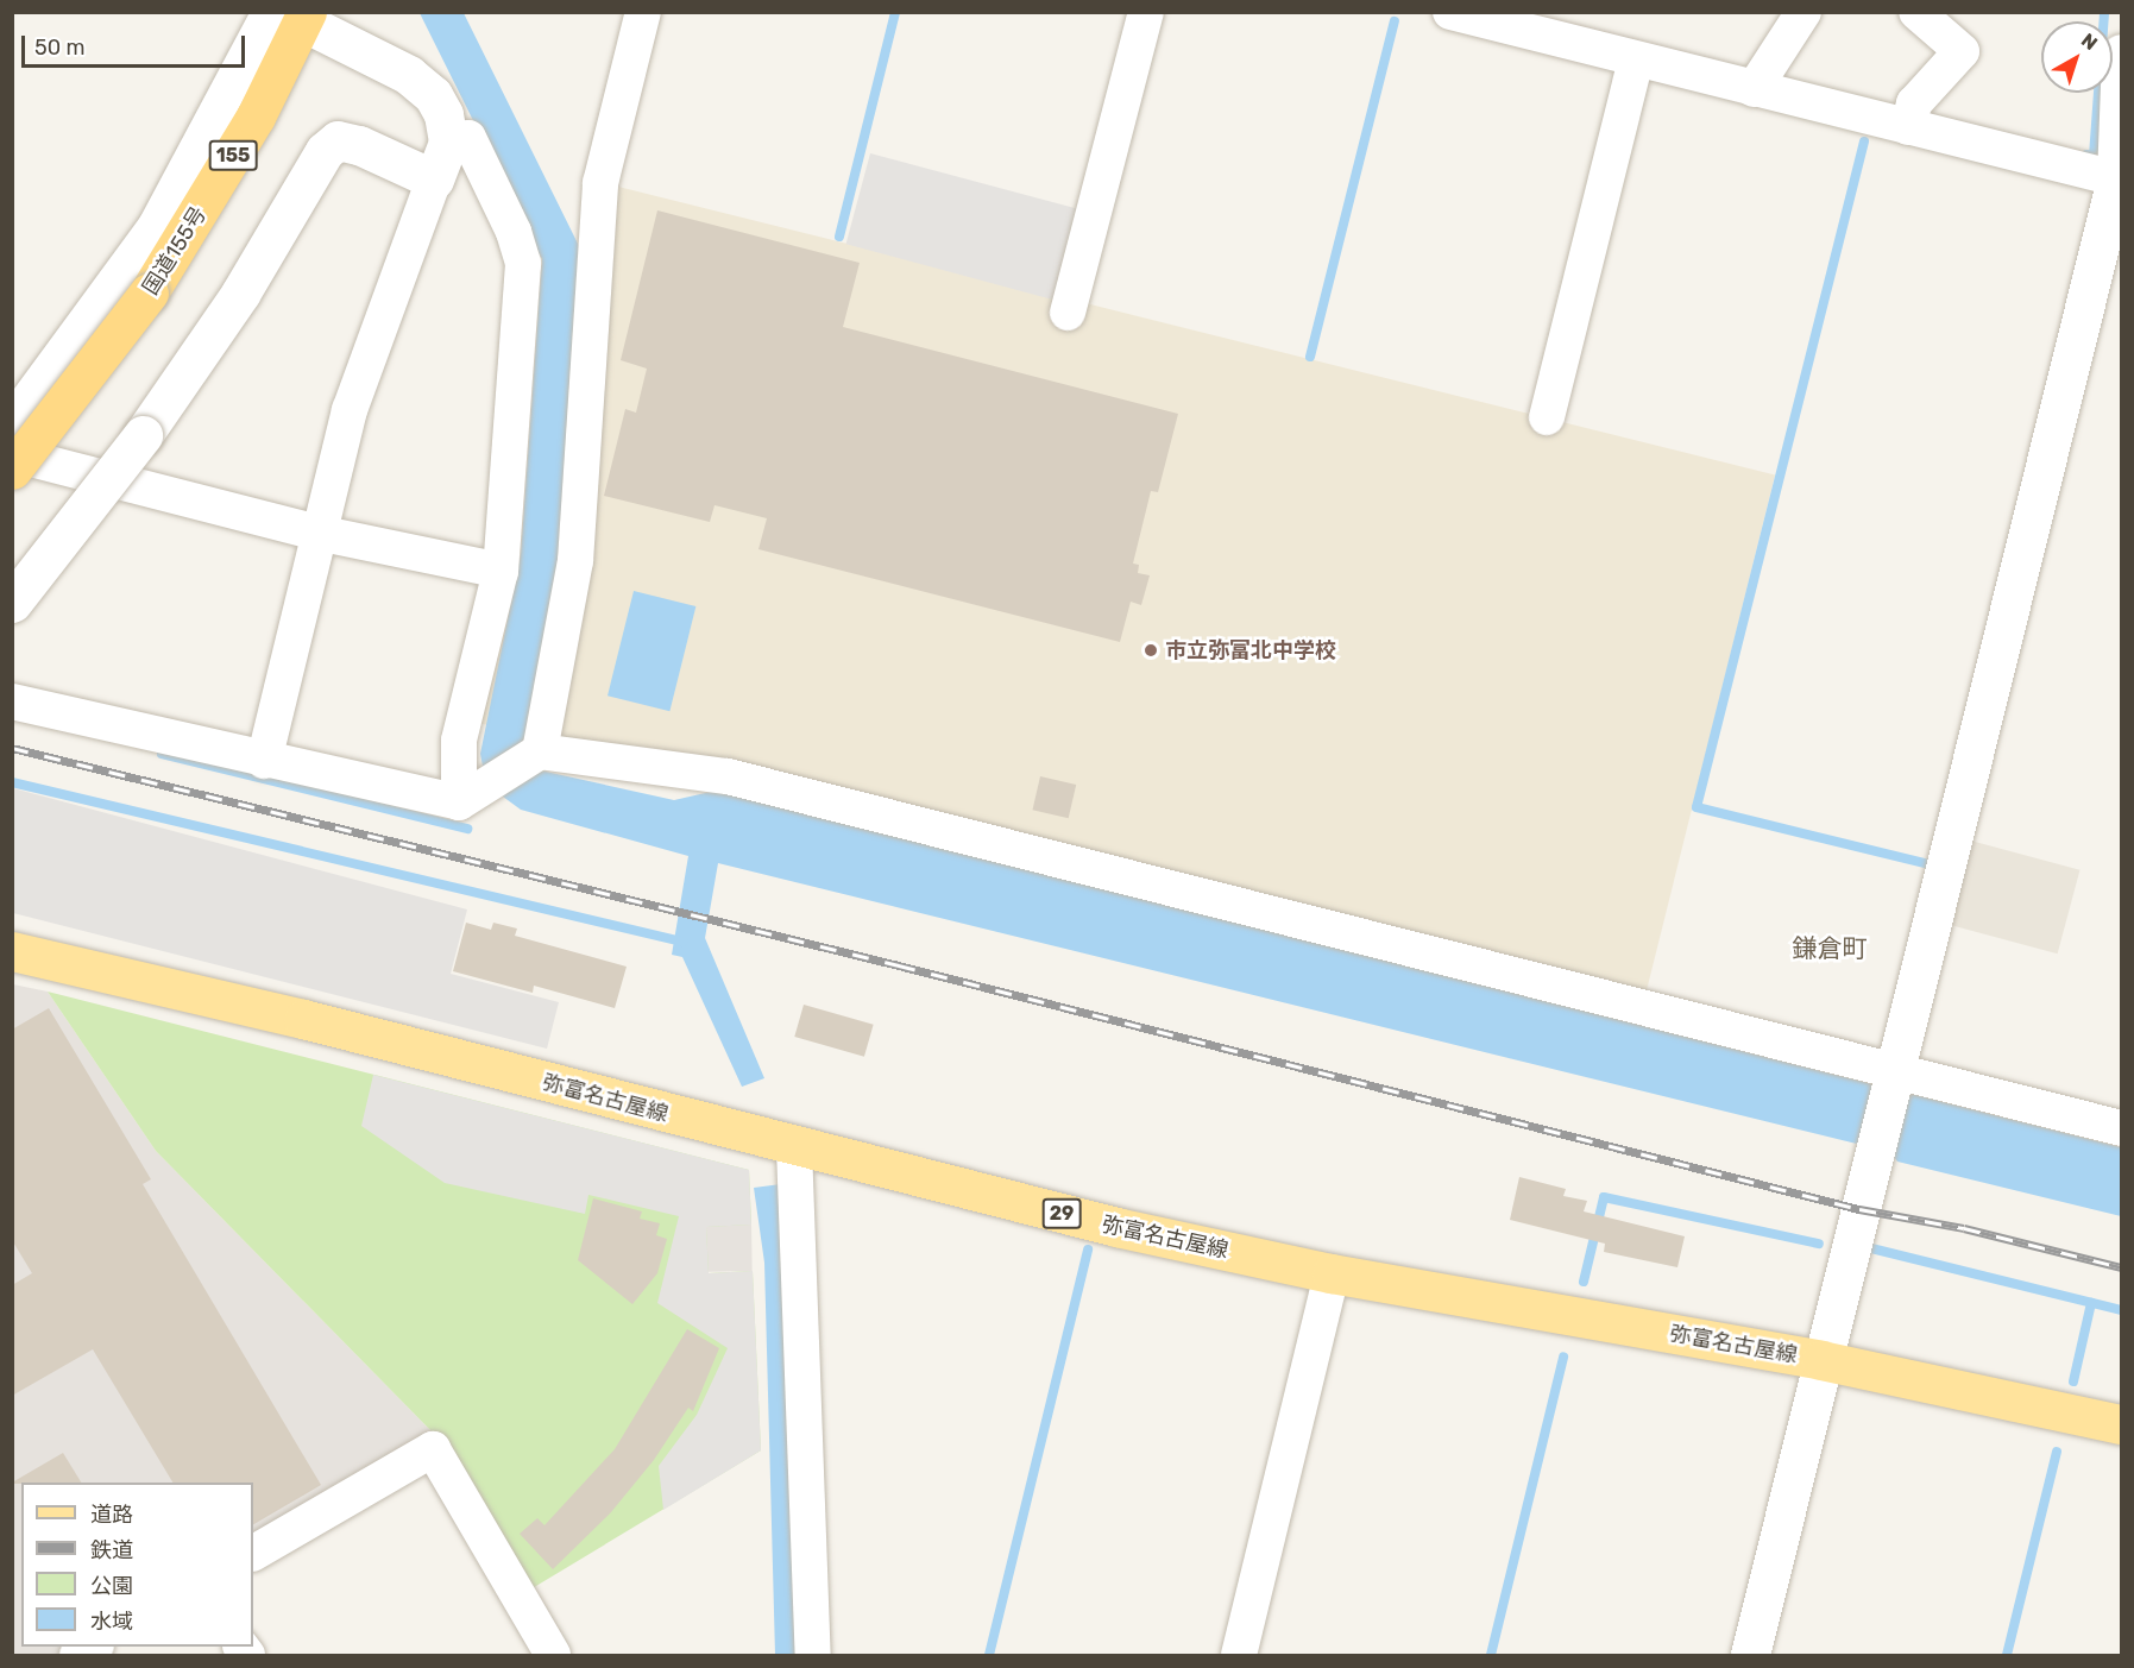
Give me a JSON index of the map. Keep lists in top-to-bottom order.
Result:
{
  "streets": {
    "highway": ["155", "国道155号"],
    "main road": ["弥富名古屋線", "29"]
  },
  "districts": ["鎌倉町"],
  "places": ["市立弥富北中学校"],
  "legend": [
    "道路",
    "鉄道",
    "公園",
    "水域"
  ],
  "scale_bar": "50 m",
  "north": "top right"
}
